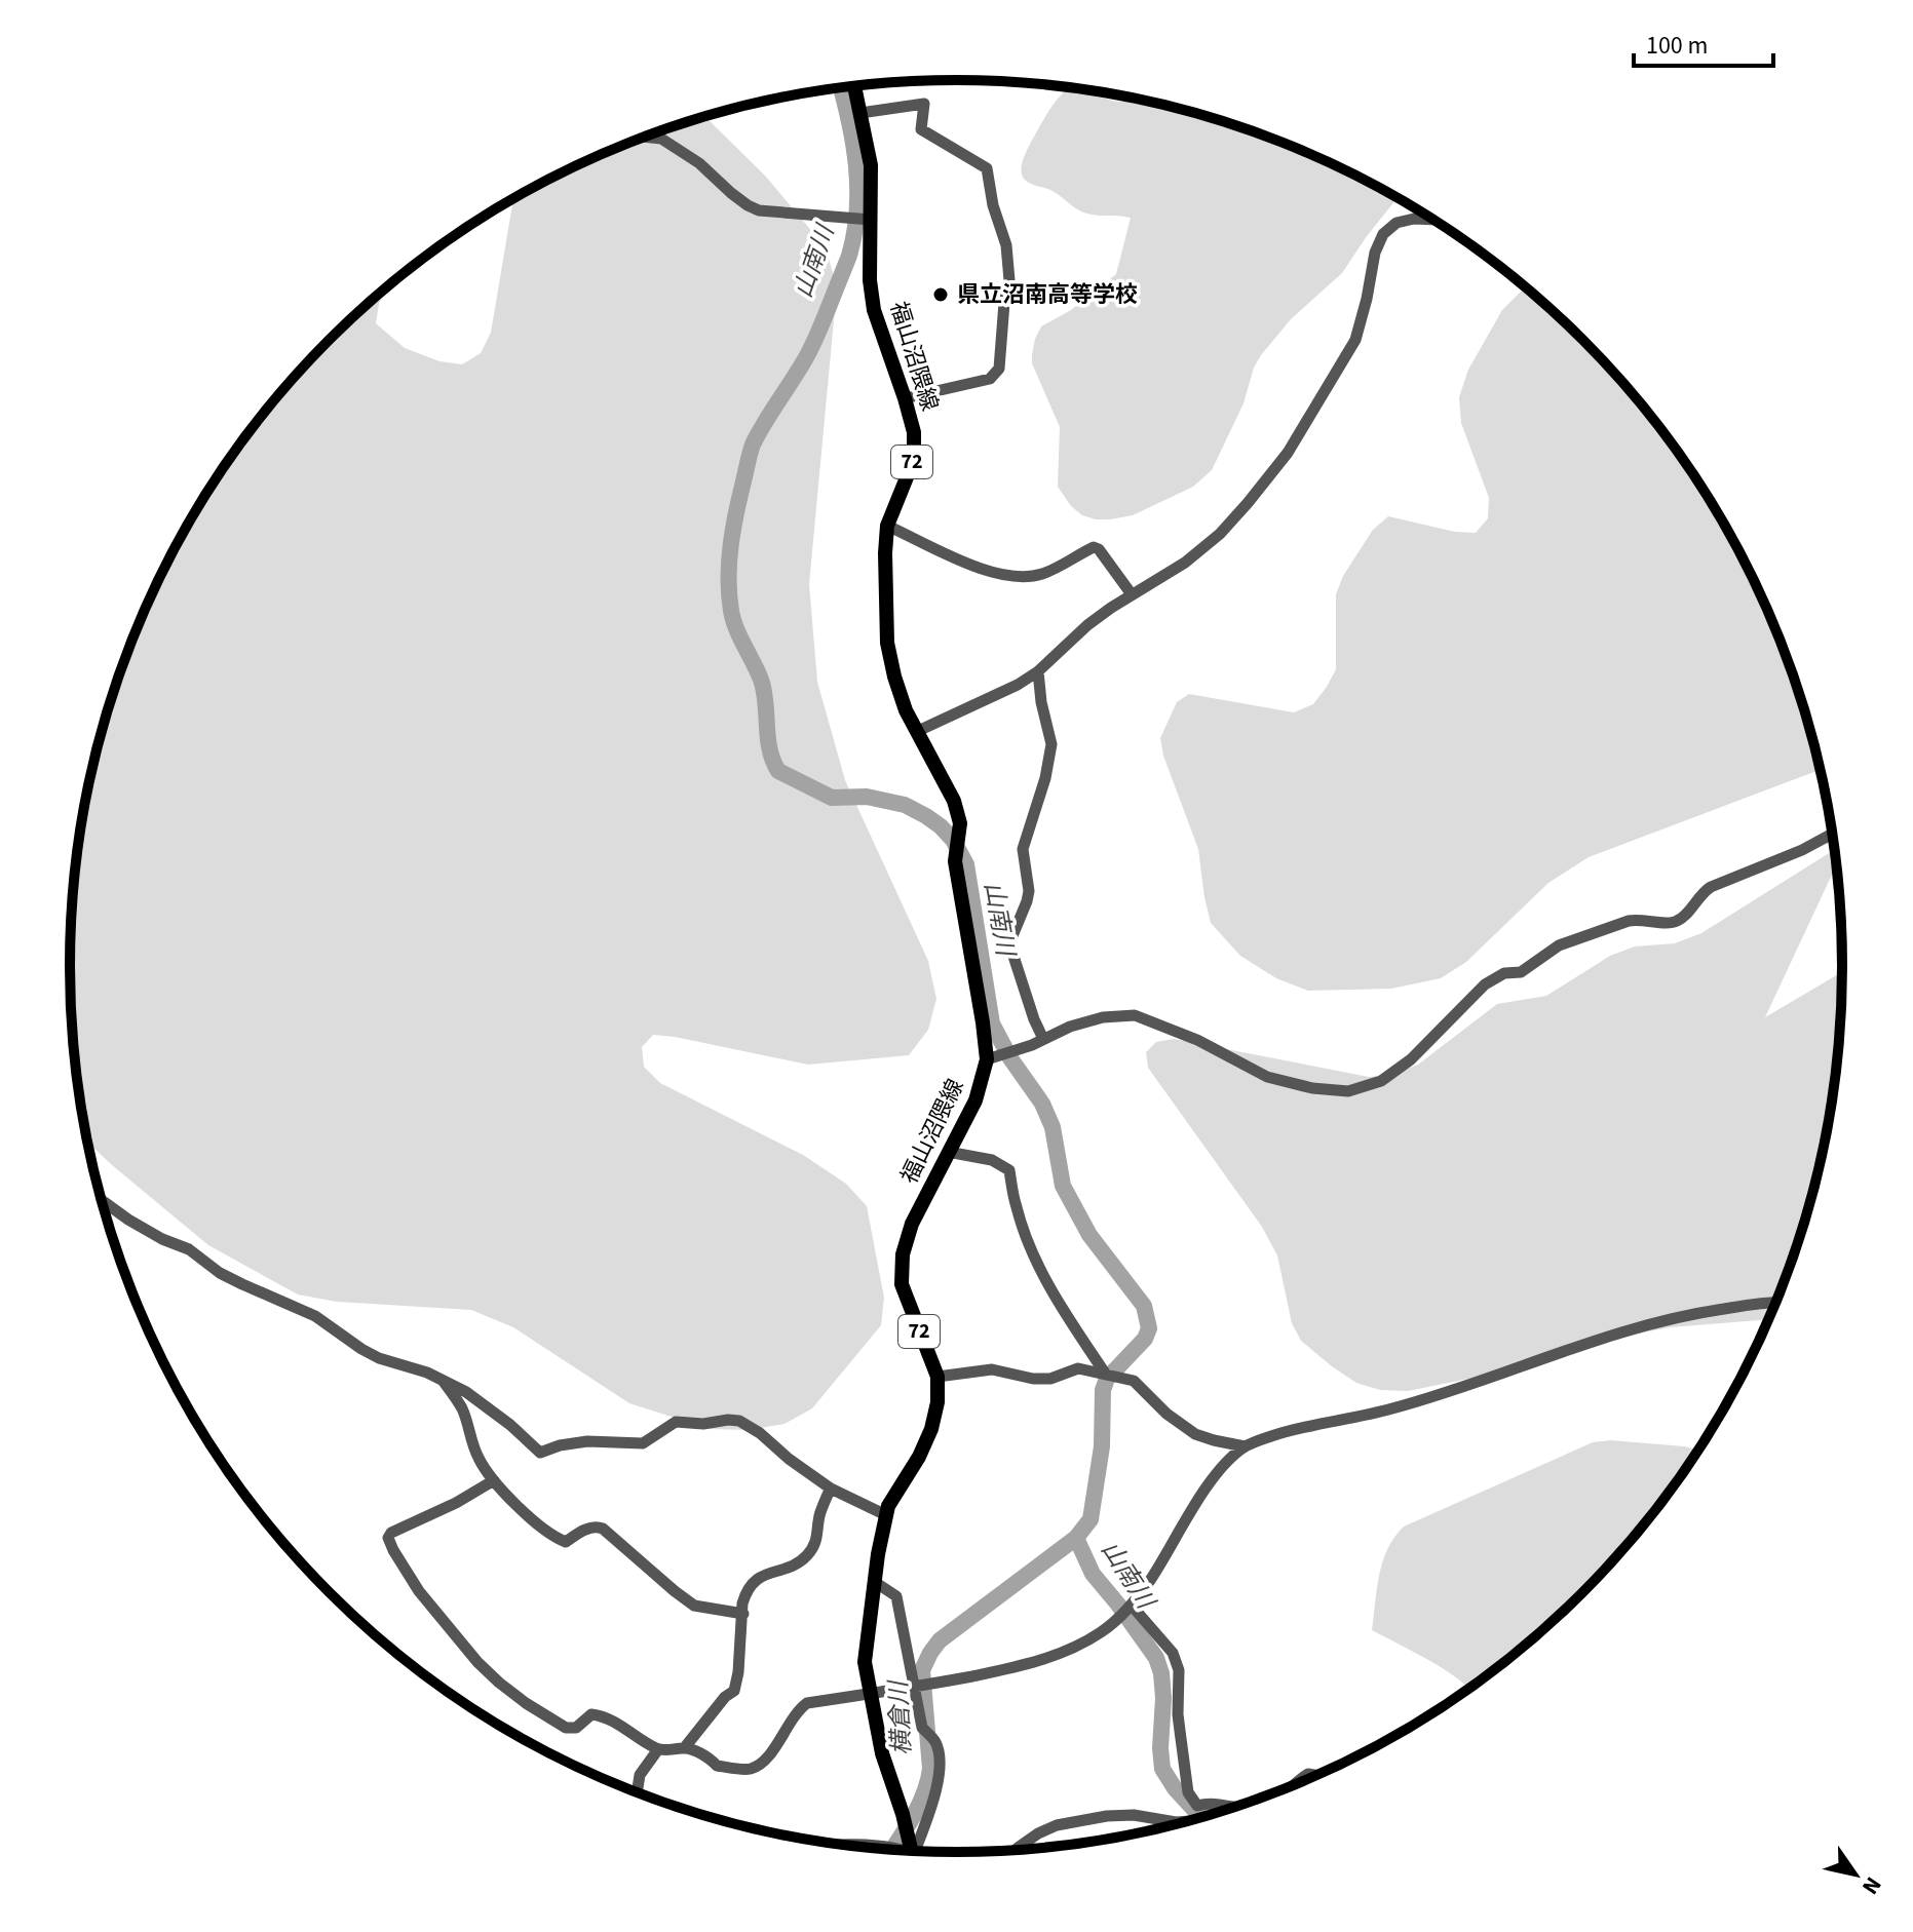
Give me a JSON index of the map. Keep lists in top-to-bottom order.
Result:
{
  "streets": {
    "main road": ["福山沼隈線", "72"]
  },
  "water": ["山南川", "横倉川"],
  "places": ["県立沼南高等学校"],
  "scale_bar": "100 m",
  "north": "bottom right"
}
